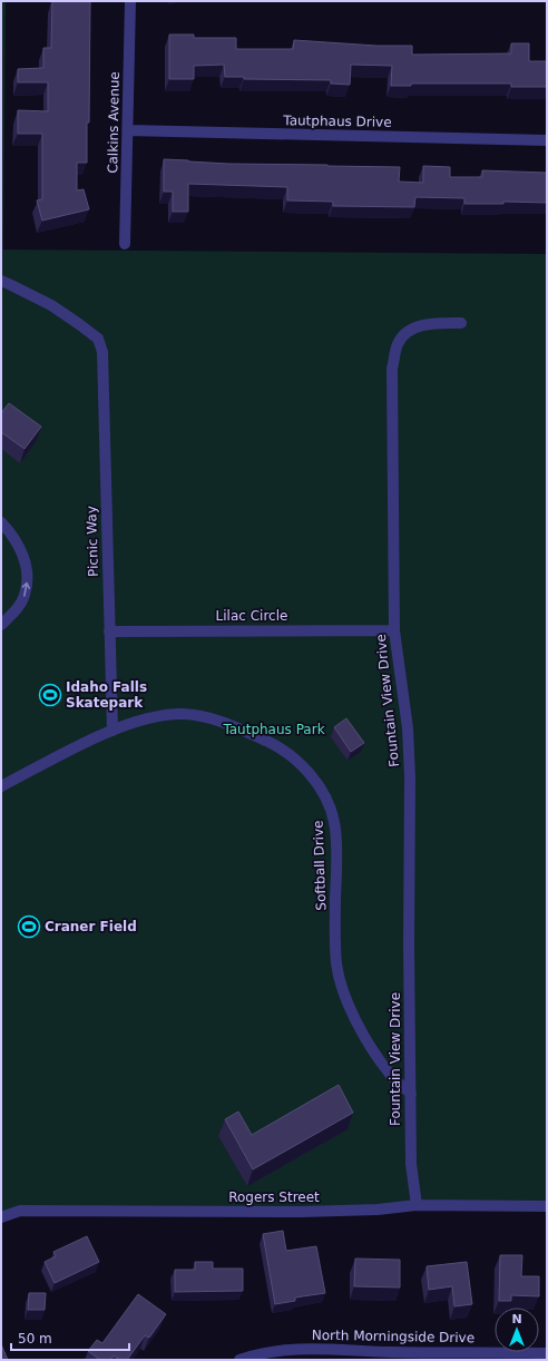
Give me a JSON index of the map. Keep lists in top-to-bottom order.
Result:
{
  "streets": {
    "street": [
      "Tautphaus Drive",
      "Calkins Avenue",
      "Picnic Way",
      "Lilac Circle",
      "Fountain View Drive",
      "Softball Drive",
      "Rogers Street",
      "North Morningside Drive"
    ]
  },
  "crossings": [
    ["Tautphaus Drive", "Calkins Avenue"],
    ["Picnic Way", "Lilac Circle"],
    ["Picnic Way", "Softball Drive"],
    ["Lilac Circle", "Fountain View Drive"],
    ["Fountain View Drive", "Softball Drive"],
    ["Fountain View Drive", "Rogers Street"]
  ],
  "parks": ["Tautphaus Park"],
  "places": {
    "sports": ["Idaho Falls Skatepark", "Craner Field"]
  },
  "scale_bar": "50 m",
  "north": "top"
}
